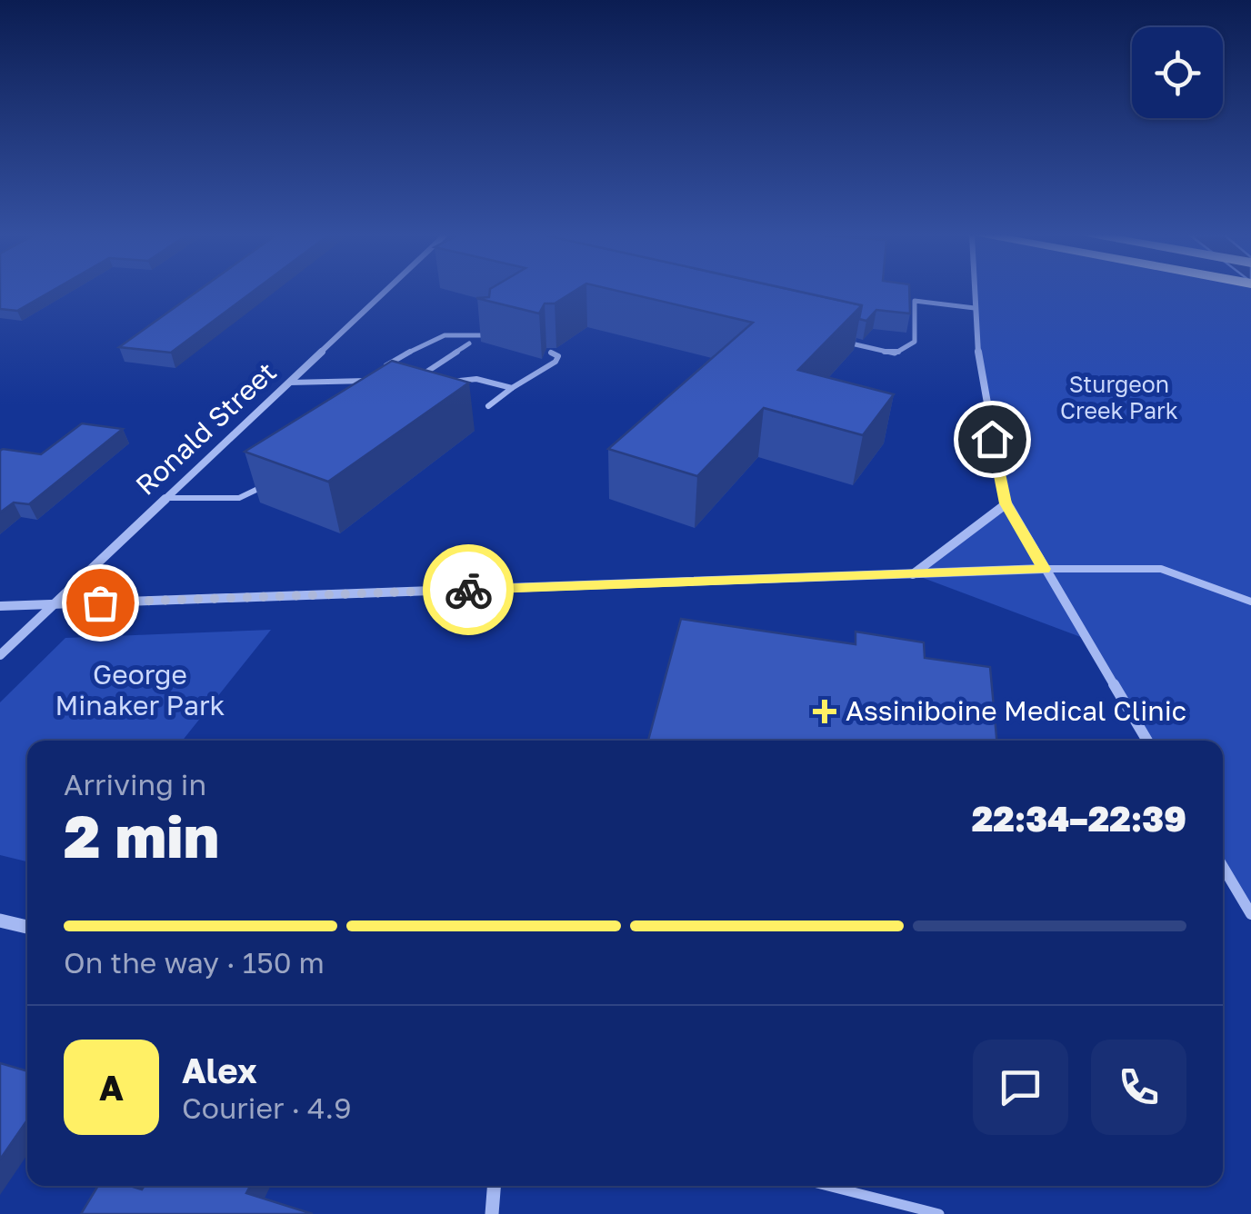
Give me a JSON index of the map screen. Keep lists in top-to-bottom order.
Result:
{
  "streets": {
    "street": ["Ronald Street"]
  },
  "parks": ["Sturgeon Creek Park", "George Minaker Park"],
  "places": {
    "health": ["Assiniboine Medical Clinic"]
  },
  "page": {
    "heading": ["2 min", "Arriving in", "22:34–22:39"],
    "panel": ["Alex", "Courier · 4.9"],
    "bar": "On the way · 150 m",
    "round": "A"
  }
}
